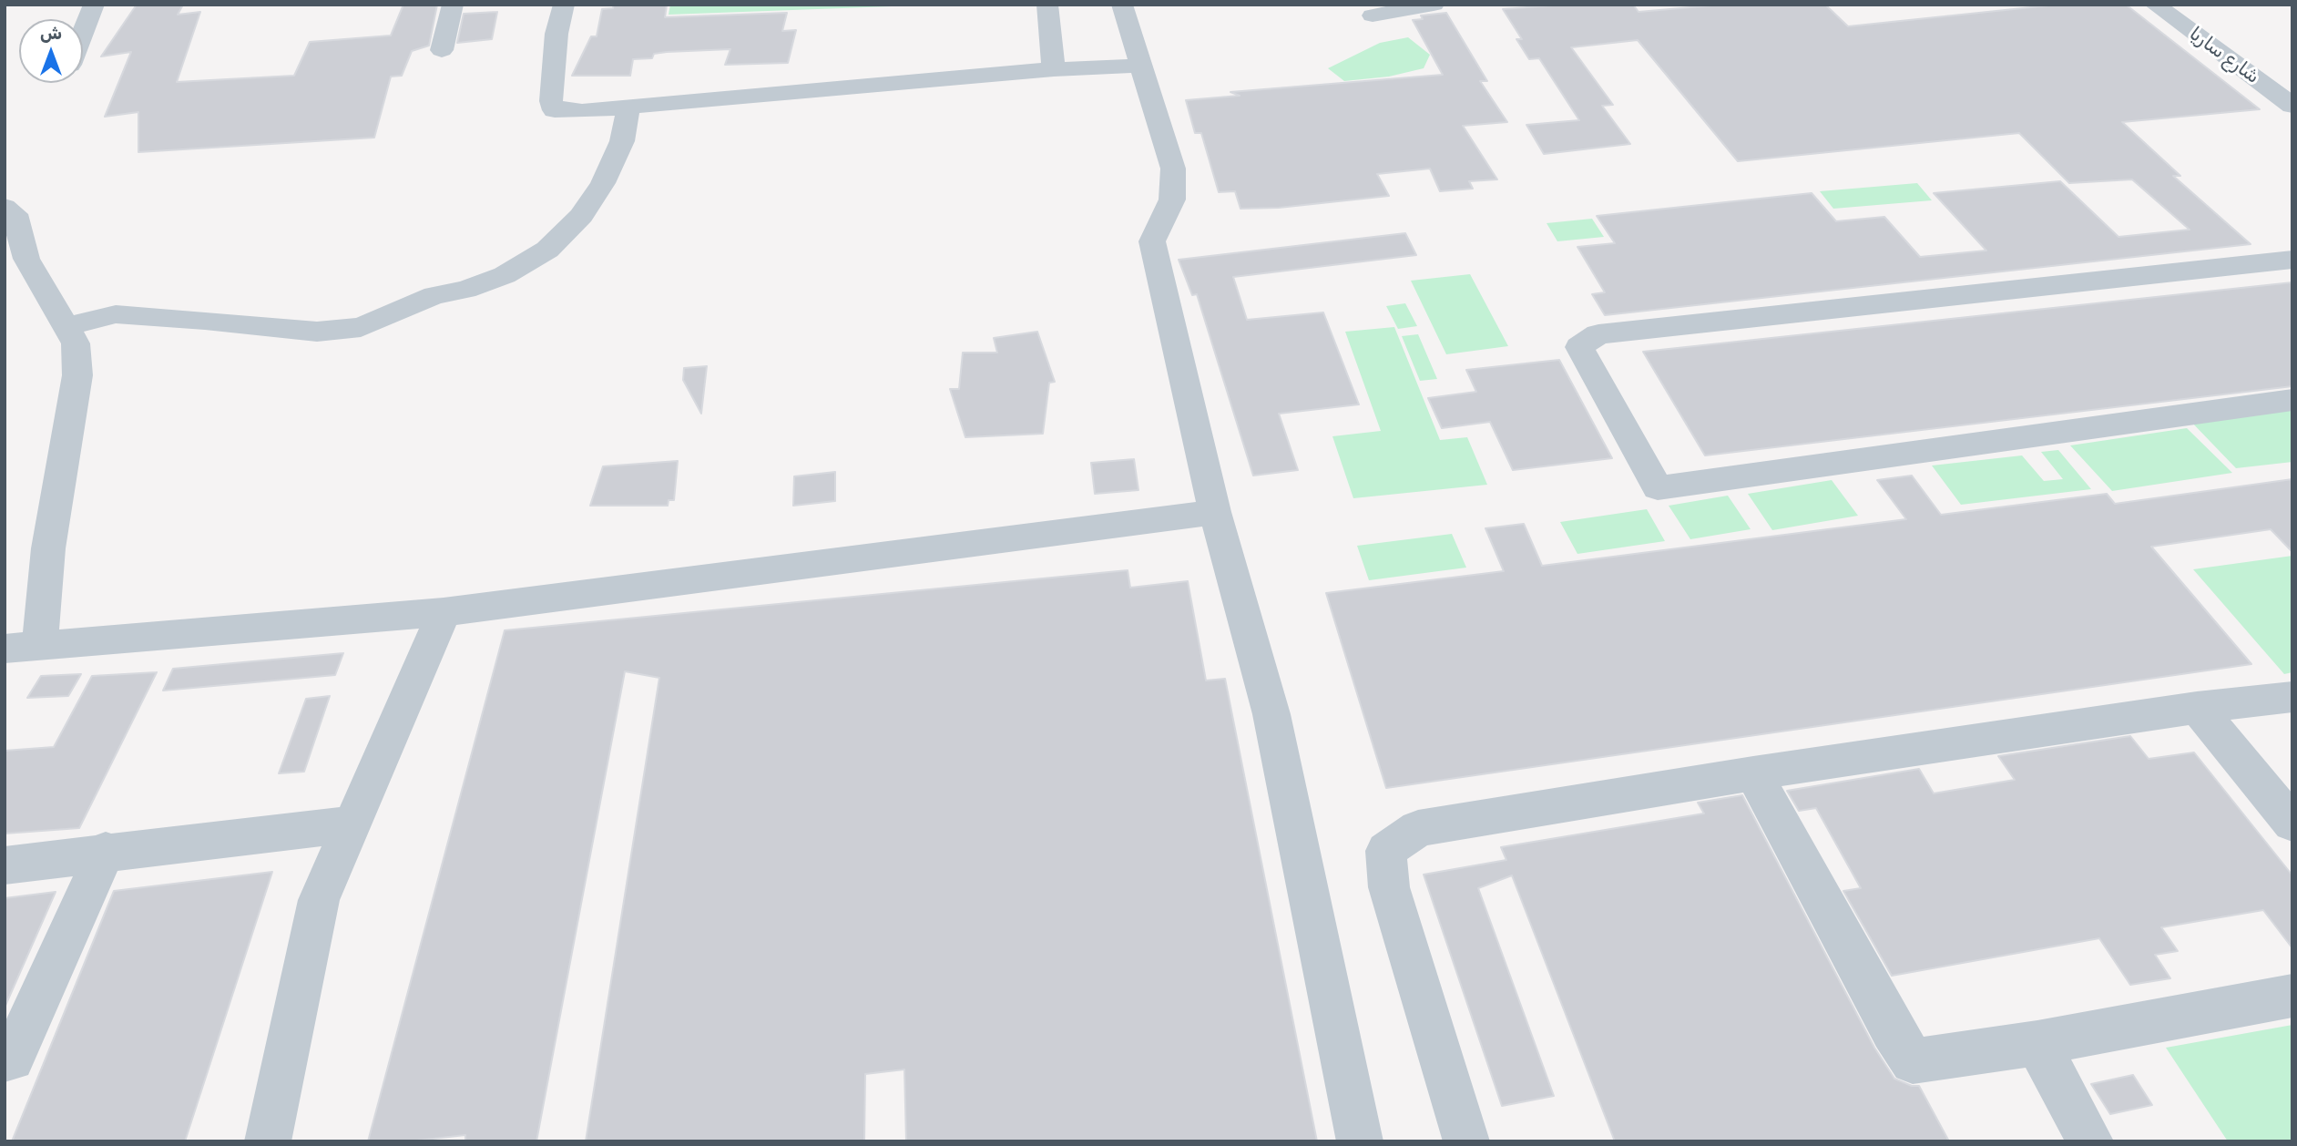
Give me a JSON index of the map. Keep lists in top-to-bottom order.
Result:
{
  "streets": {
    "street": ["شارع ساريا"]
  },
  "north": "top"
}
